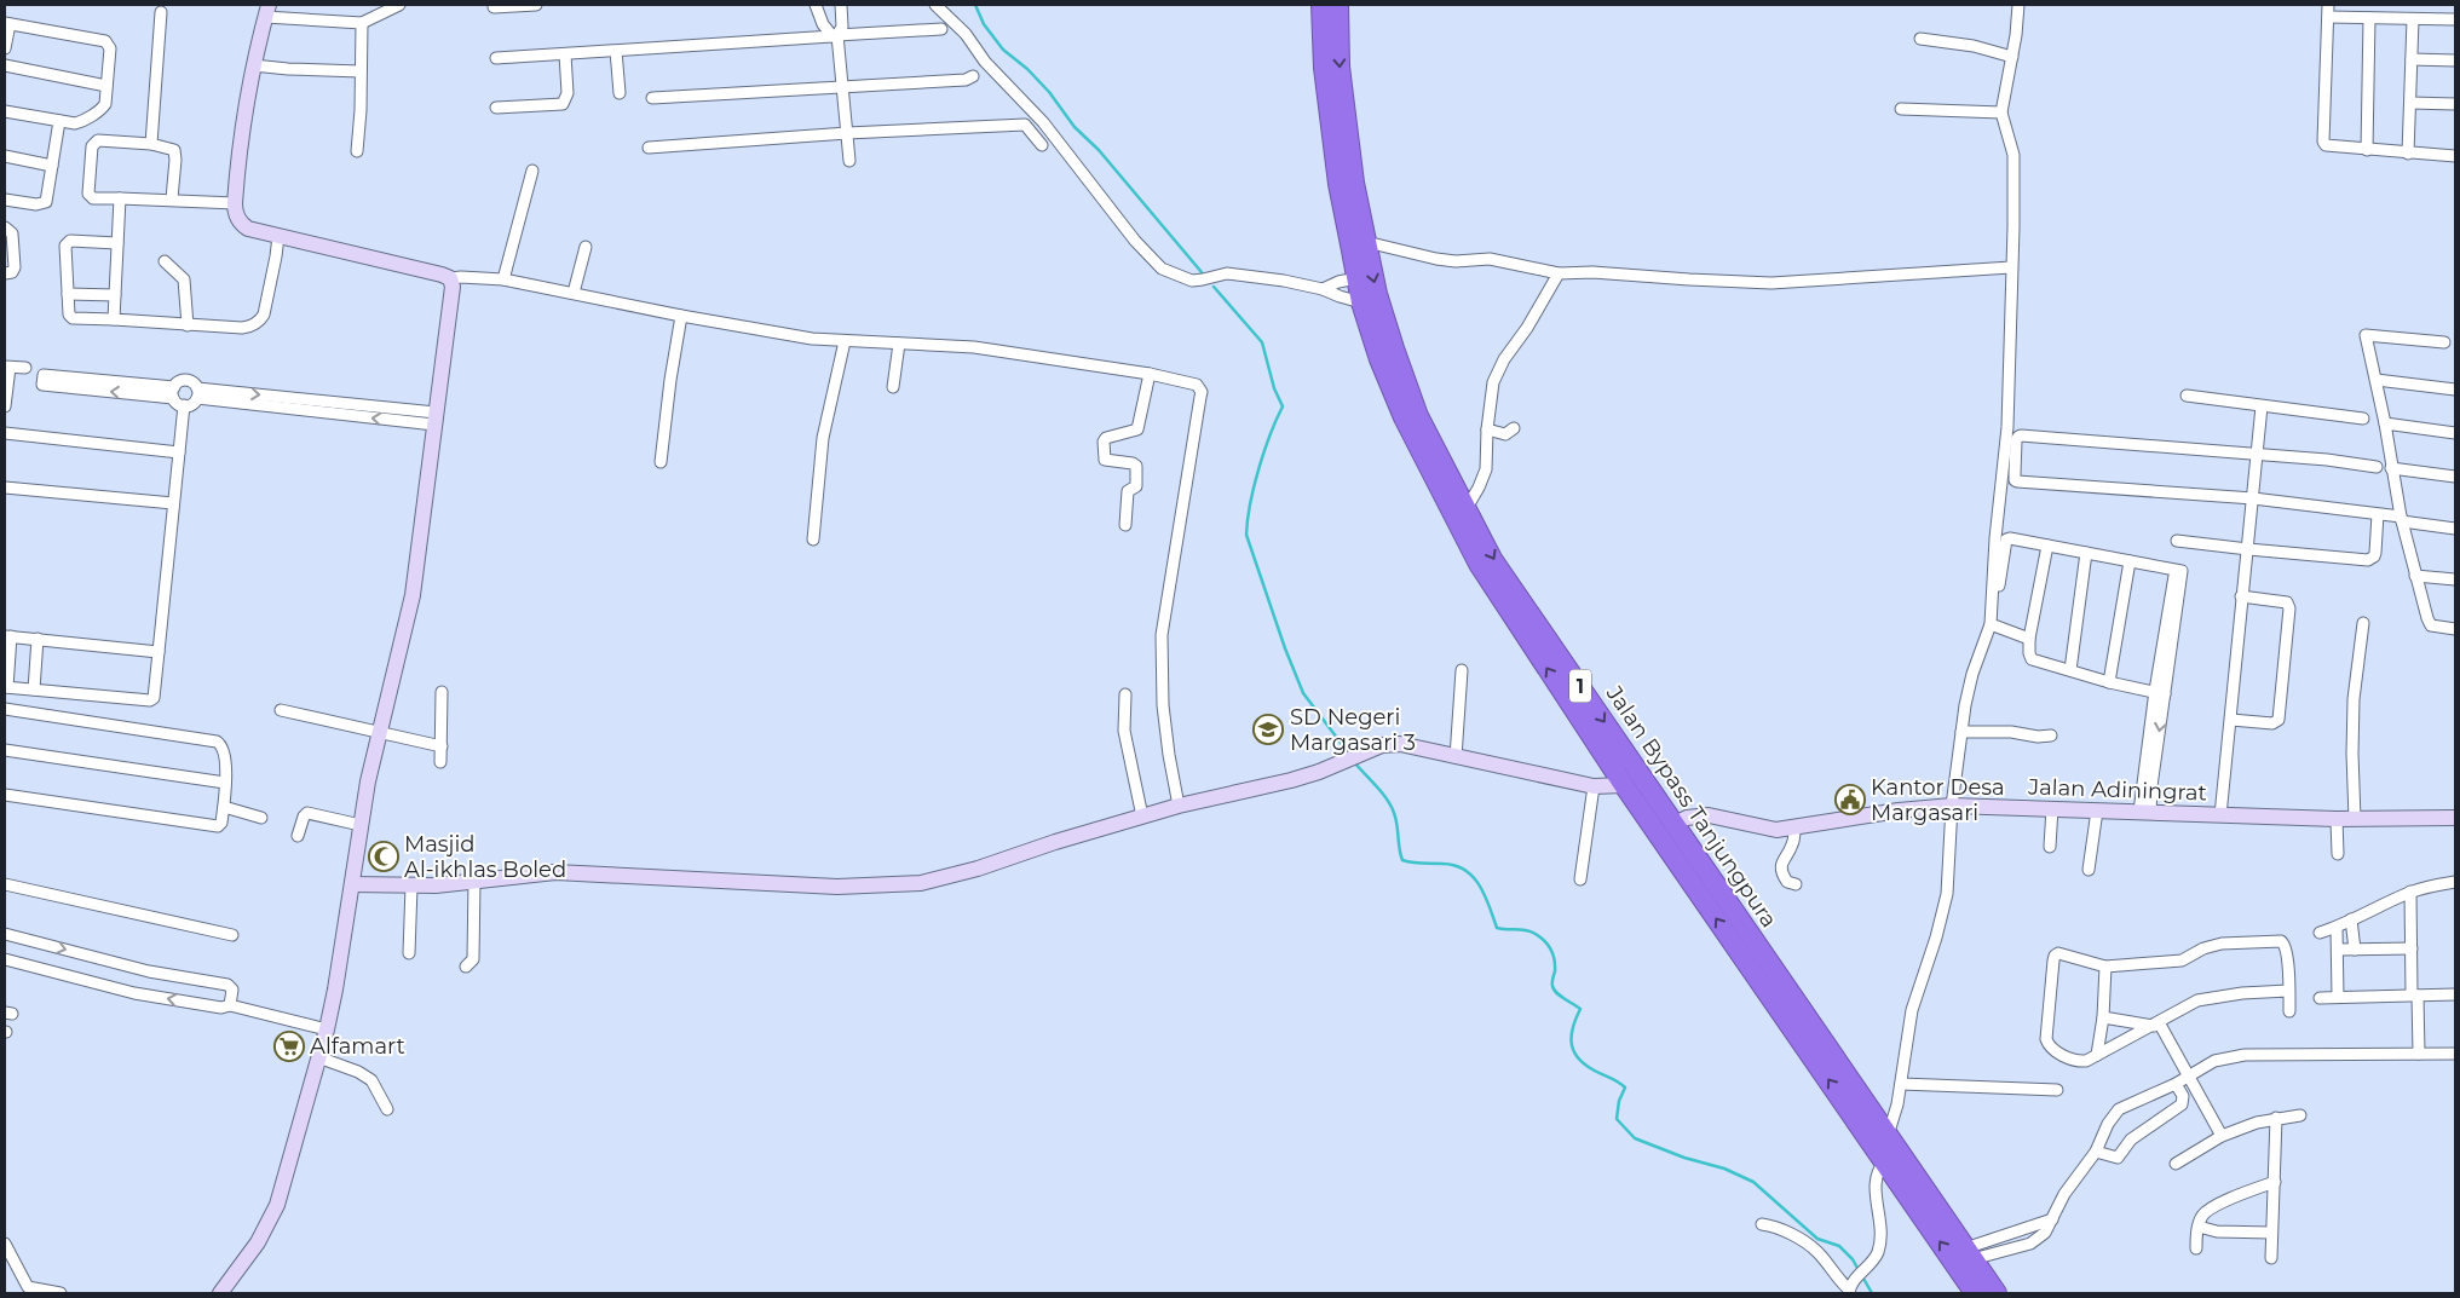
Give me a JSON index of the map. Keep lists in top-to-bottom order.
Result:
{
  "streets": {
    "highway": ["1", "Jalan Bypass Tanjungpura"],
    "street": ["Jalan Adiningrat"]
  },
  "crossings": [
    ["Jalan Adiningrat", "Jalan Bypass Tanjungpura"]
  ],
  "places": {
    "school or university": ["SD Negeri Margasari 3"],
    "public building": ["Kantor Desa Margasari"],
    "mosque": ["Masjid Al-ikhlas Boled"],
    "supermarket": ["Alfamart"]
  }
}
